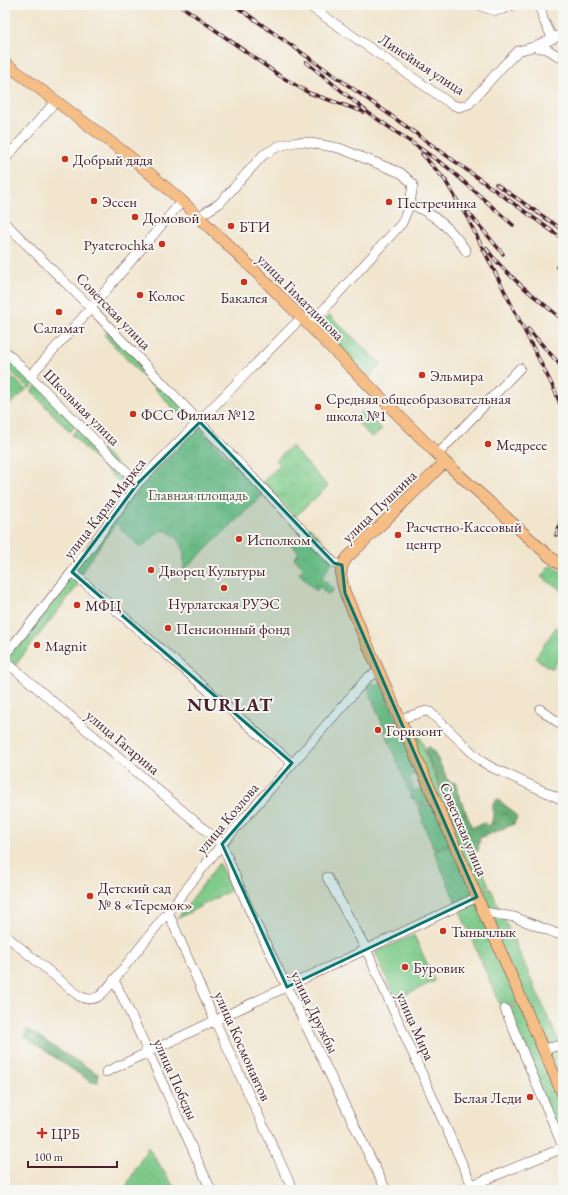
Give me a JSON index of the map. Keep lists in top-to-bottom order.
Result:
{
  "streets": {
    "main road": ["улица Гиматдинова", "Советская улица", "улица Пушкина"],
    "street": [
      "Линейная улица",
      "Школьная улица",
      "улица Карла Маркса",
      "улица Гагарина",
      "улица Козлова",
      "улица Дружбы",
      "улица Мира",
      "улица Космонавтов",
      "улица Победы"
    ]
  },
  "crossings": [
    ["улица Гиматдинова", "улица Пушкина"],
    ["улица Гиматдинова", "улица Карла Маркса"],
    ["Советская улица", "улица Пушкина"],
    ["Советская улица", "улица Карла Маркса"],
    ["Советская улица", "улица Козлова"],
    ["Школьная улица", "улица Карла Маркса"],
    ["улица Гагарина", "улица Козлова"],
    ["улица Гагарина", "улица Дружбы"],
    ["улица Козлова", "улица Дружбы"],
    ["улица Козлова", "улица Космонавтов"],
    ["улица Козлова", "улица Победы"]
  ],
  "districts": ["NURLAT"],
  "parks": ["Главная площадь"],
  "places": {
    "other": [
      "Добрый дядя",
      "Эссен",
      "Пестречинка",
      "Домовой",
      "БТИ",
      "Pyaterochka",
      "Бакалея",
      "Колос",
      "Саламат",
      "Эльмира",
      "Средняя общеобразовательная школа №1",
      "ФСС Филиал №12",
      "Медресе",
      "Расчетно-Кассовый центр",
      "Исполком",
      "Дворец Культуры",
      "Нурлатская РУЭС",
      "МФЦ",
      "Пенсионный фонд",
      "Magnit",
      "Горизонт",
      "Детский сад № 8 «Теремок»",
      "Тынычлык",
      "Буровик",
      "Белая Леди"
    ],
    "health": ["ЦРБ"]
  },
  "scale_bar": "100 m"
}
